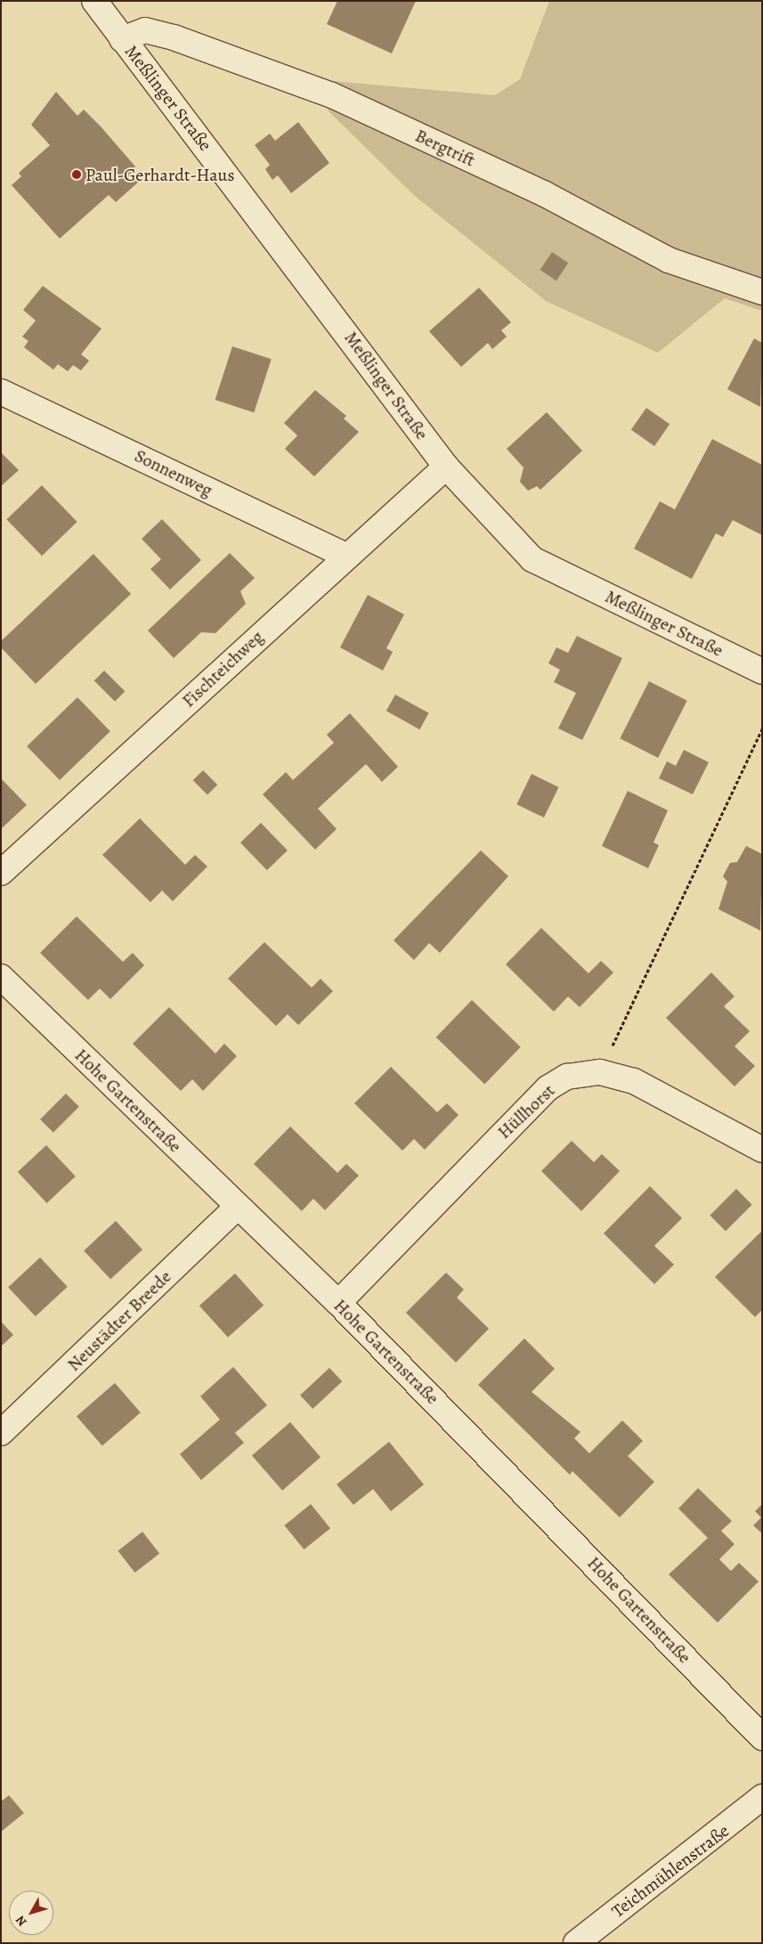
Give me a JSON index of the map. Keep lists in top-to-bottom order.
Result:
{
  "streets": {
    "street": [
      "Meßlinger Straße",
      "Bergtrift",
      "Sonnenweg",
      "Fischteichweg",
      "Hohe Gartenstraße",
      "Hüllhorst",
      "Neustädter Breede",
      "Teichmühlenstraße"
    ]
  },
  "crossings": [
    ["Meßlinger Straße", "Bergtrift"],
    ["Meßlinger Straße", "Fischteichweg"],
    ["Sonnenweg", "Fischteichweg"],
    ["Hohe Gartenstraße", "Hüllhorst"],
    ["Hohe Gartenstraße", "Neustädter Breede"]
  ],
  "places": ["Paul-Gerhardt-Haus"],
  "north": "bottom left"
}
